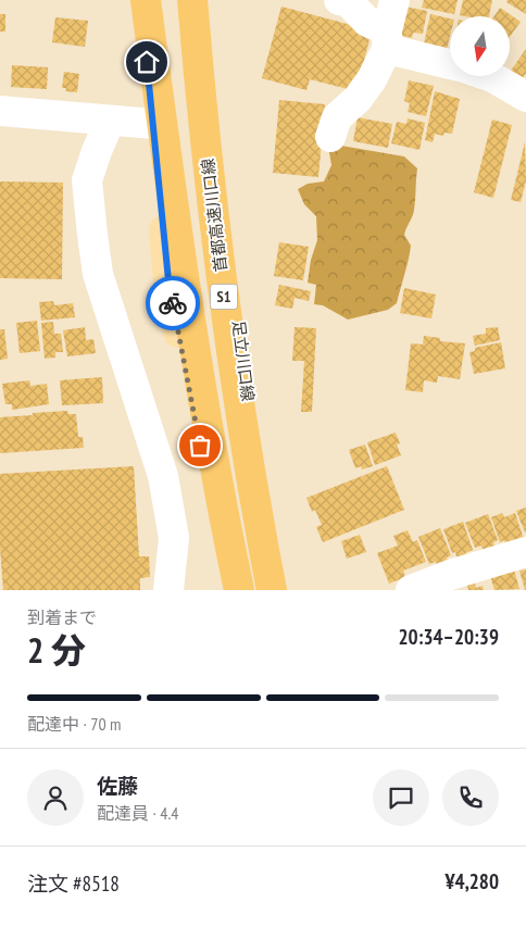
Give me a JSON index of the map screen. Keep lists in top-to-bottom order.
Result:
{
  "streets": {
    "highway": ["首都高速川口線", "S1"],
    "main road": ["足立川口線"]
  },
  "north": "bottom",
  "page": {
    "heading": ["2 分", "到着まで", "20:34–20:39"],
    "panel": [
      "佐藤",
      "配達員 · 4.4",
      "注文 #8518",
      "¥4,280"
    ],
    "bar": "配達中 · 70 m"
  }
}
